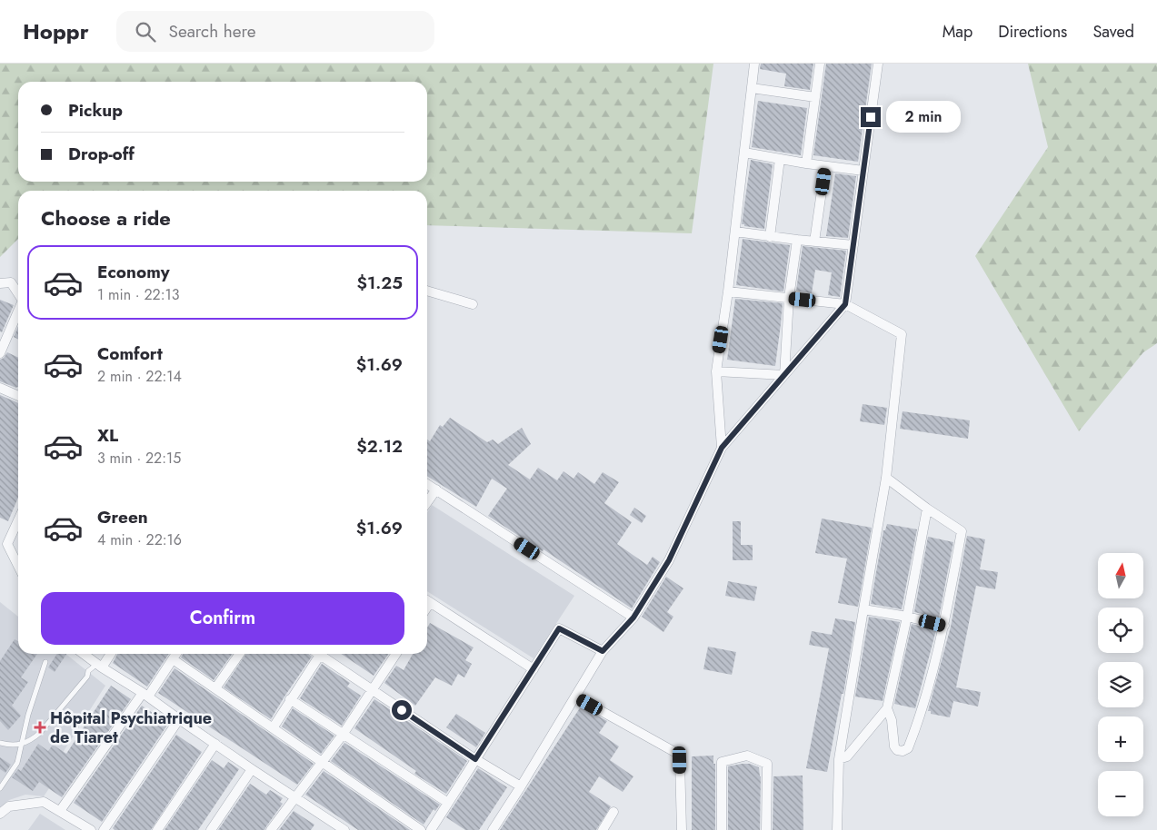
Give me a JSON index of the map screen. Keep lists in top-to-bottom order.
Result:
{
  "places": {
    "health": ["Hôpital Psychiatrique de Tiaret"]
  },
  "north": "top",
  "page": {
    "header": "Hoppr",
    "search": "Search here",
    "nav": ["Map", "Directions", "Saved"],
    "banner": ["Pickup", "Drop-off"],
    "bubble": "2 min",
    "heading": "Choose a ride",
    "list": [
      {
        "name": "Economy",
        "note": "1 min · 22:13",
        "value": "$1.25"
      },
      {
        "name": "Comfort",
        "note": "2 min · 22:14",
        "value": "$1.69"
      },
      {
        "name": "XL",
        "note": "3 min · 22:15",
        "value": "$2.12"
      },
      {
        "name": "Green",
        "note": "4 min · 22:16",
        "value": "$1.69"
      }
    ],
    "map_buttons": ["+", "−"],
    "buttons": "Confirm"
  }
}
